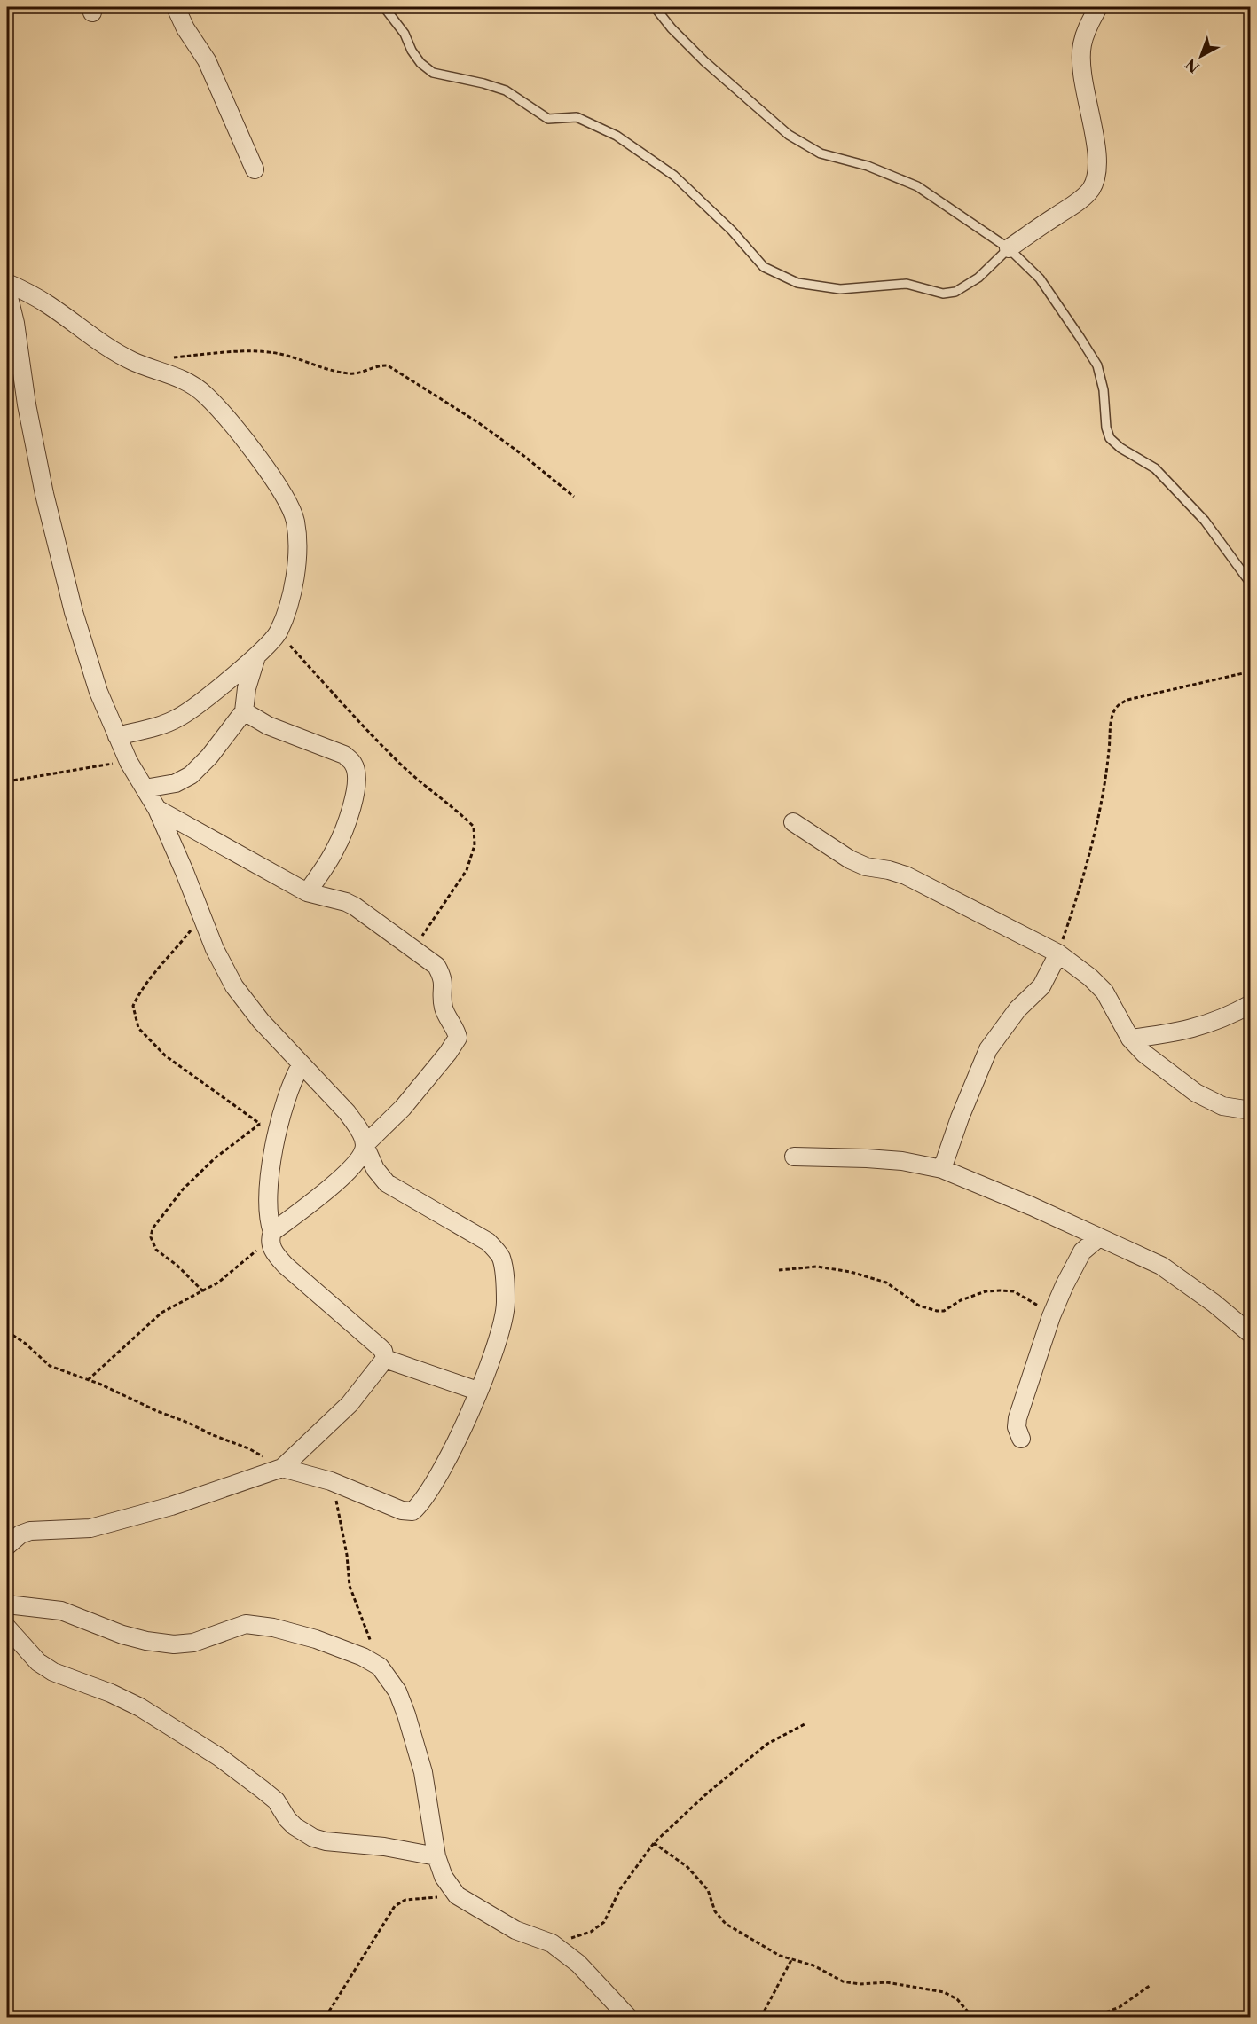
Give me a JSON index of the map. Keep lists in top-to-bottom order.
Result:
{
  "north": "bottom left"
}
